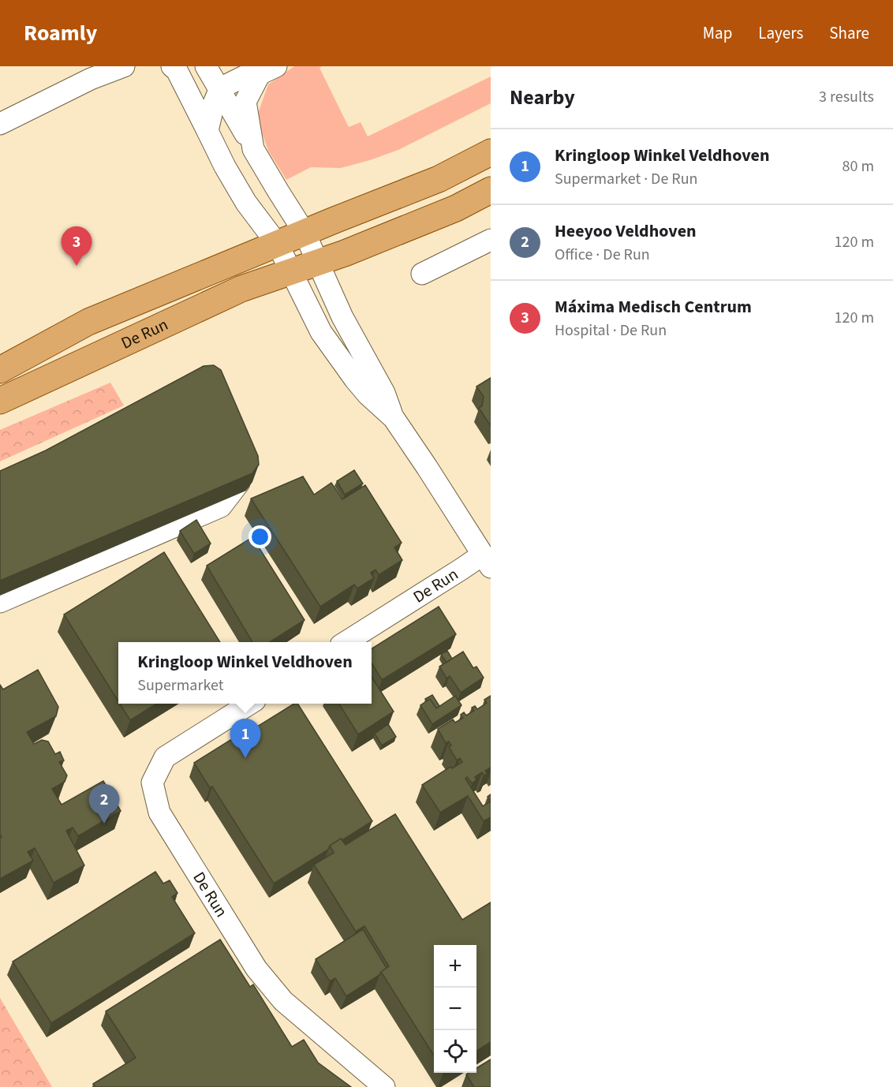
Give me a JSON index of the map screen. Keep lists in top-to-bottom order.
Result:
{
  "streets": {
    "main road": ["De Run"]
  },
  "page": {
    "header": "Roamly",
    "nav": ["Map", "Layers", "Share"],
    "heading": ["Nearby", "3 results"],
    "list": [
      {
        "mark": "1",
        "name": "Kringloop Winkel Veldhoven",
        "note": "Supermarket · De Run",
        "value": "80 m"
      },
      {
        "mark": "2",
        "name": "Heeyoo Veldhoven",
        "note": "Office · De Run",
        "value": "120 m"
      },
      {
        "mark": "3",
        "name": "Máxima Medisch Centrum",
        "note": "Hospital · De Run",
        "value": "120 m"
      }
    ],
    "pins": ["3", "1", "2"],
    "popup": ["Kringloop Winkel Veldhoven", "Supermarket"],
    "map_buttons": ["+", "−"]
  }
}
